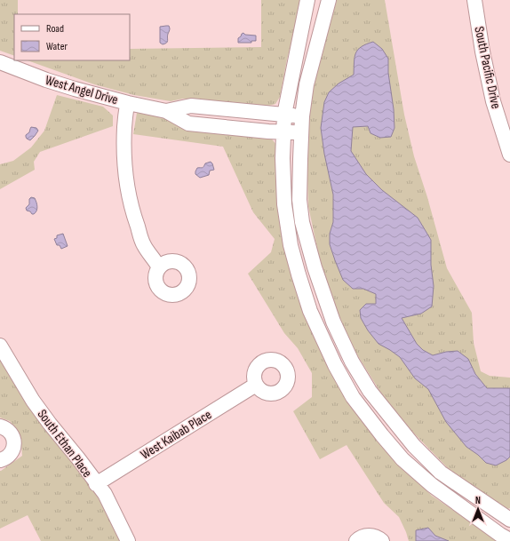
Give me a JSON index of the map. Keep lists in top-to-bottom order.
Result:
{
  "streets": {
    "street": [
      "South Pacific Drive",
      "West Angel Drive",
      "West Kaibab Place",
      "South Ethan Place"
    ]
  },
  "crossings": [
    ["West Kaibab Place", "South Ethan Place"]
  ],
  "legend": ["Road", "Water"],
  "north": "top"
}
